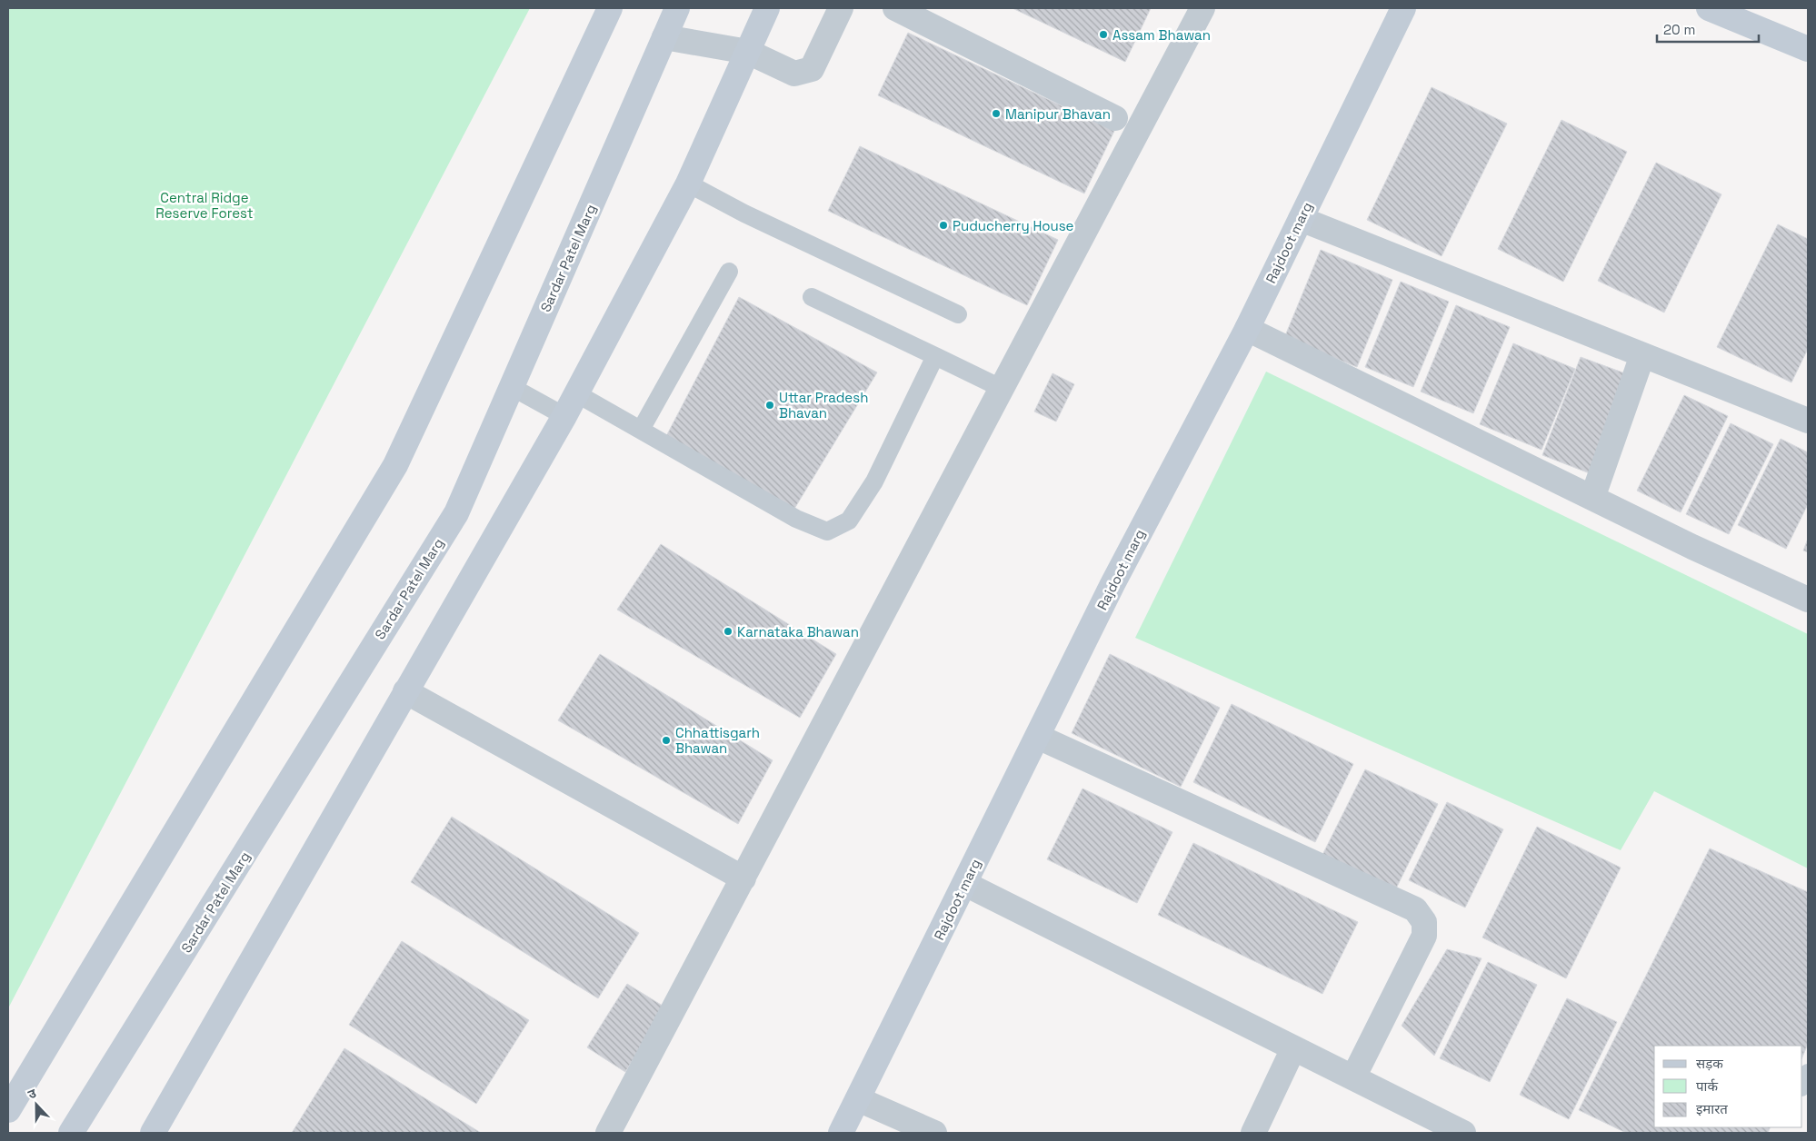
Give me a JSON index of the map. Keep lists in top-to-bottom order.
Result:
{
  "streets": {
    "street": ["Rajdoot marg", "Sardar Patel Marg"]
  },
  "parks": ["Central Ridge Reserve Forest"],
  "places": [
    "Assam Bhawan",
    "Manipur Bhavan",
    "Puducherry House",
    "Uttar Pradesh Bhavan",
    "Karnataka Bhawan",
    "Chhattisgarh Bhawan"
  ],
  "legend": ["सड़क", "पार्क", "इमारत"],
  "scale_bar": "20 m",
  "north": "top"
}
